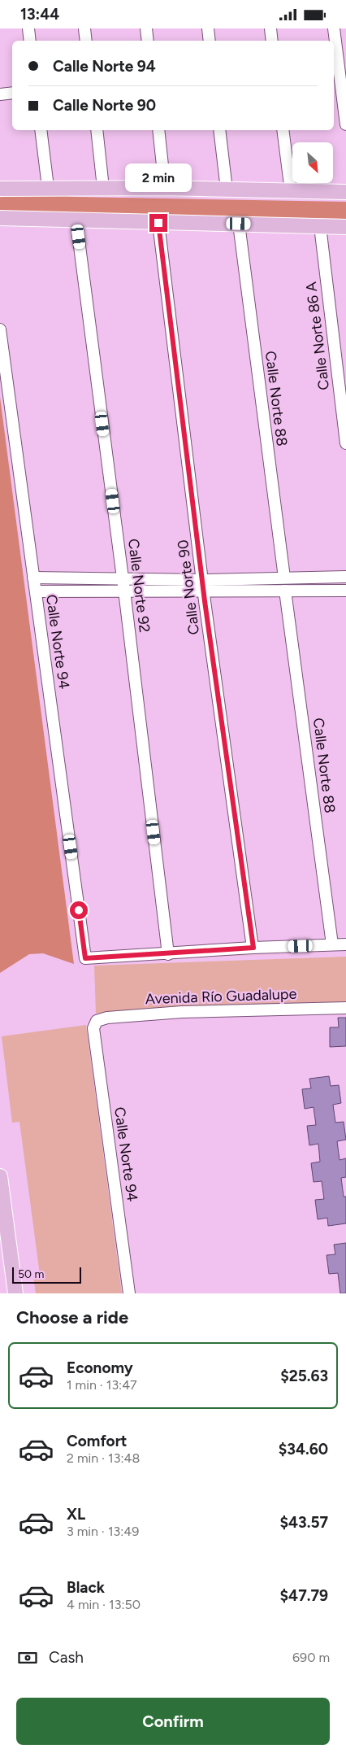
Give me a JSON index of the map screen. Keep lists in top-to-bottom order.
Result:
{
  "streets": {
    "street": [
      "Calle Norte 86 A",
      "Calle Norte 88",
      "Calle Norte 92",
      "Calle Norte 90",
      "Calle Norte 94",
      "Avenida Río Guadalupe"
    ]
  },
  "crossings": [
    ["Calle Norte 92", "Calle Norte 94"],
    ["Calle Norte 94", "Avenida Río Guadalupe"]
  ],
  "scale_bar": "50 m",
  "north": "bottom right",
  "page": {
    "status": "13:44",
    "banner": ["Calle Norte 94", "Calle Norte 90"],
    "bubble": "2 min",
    "scale": "50 m",
    "heading": "Choose a ride",
    "list": [
      {
        "name": "Economy",
        "note": "1 min · 13:47",
        "value": "$25.63"
      },
      {
        "name": "Comfort",
        "note": "2 min · 13:48",
        "value": "$34.60"
      },
      {
        "name": "XL",
        "note": "3 min · 13:49",
        "value": "$43.57"
      },
      {
        "name": "Black",
        "note": "4 min · 13:50",
        "value": "$47.79"
      }
    ],
    "pay": ["Cash", "690 m"],
    "buttons": "Confirm"
  }
}
